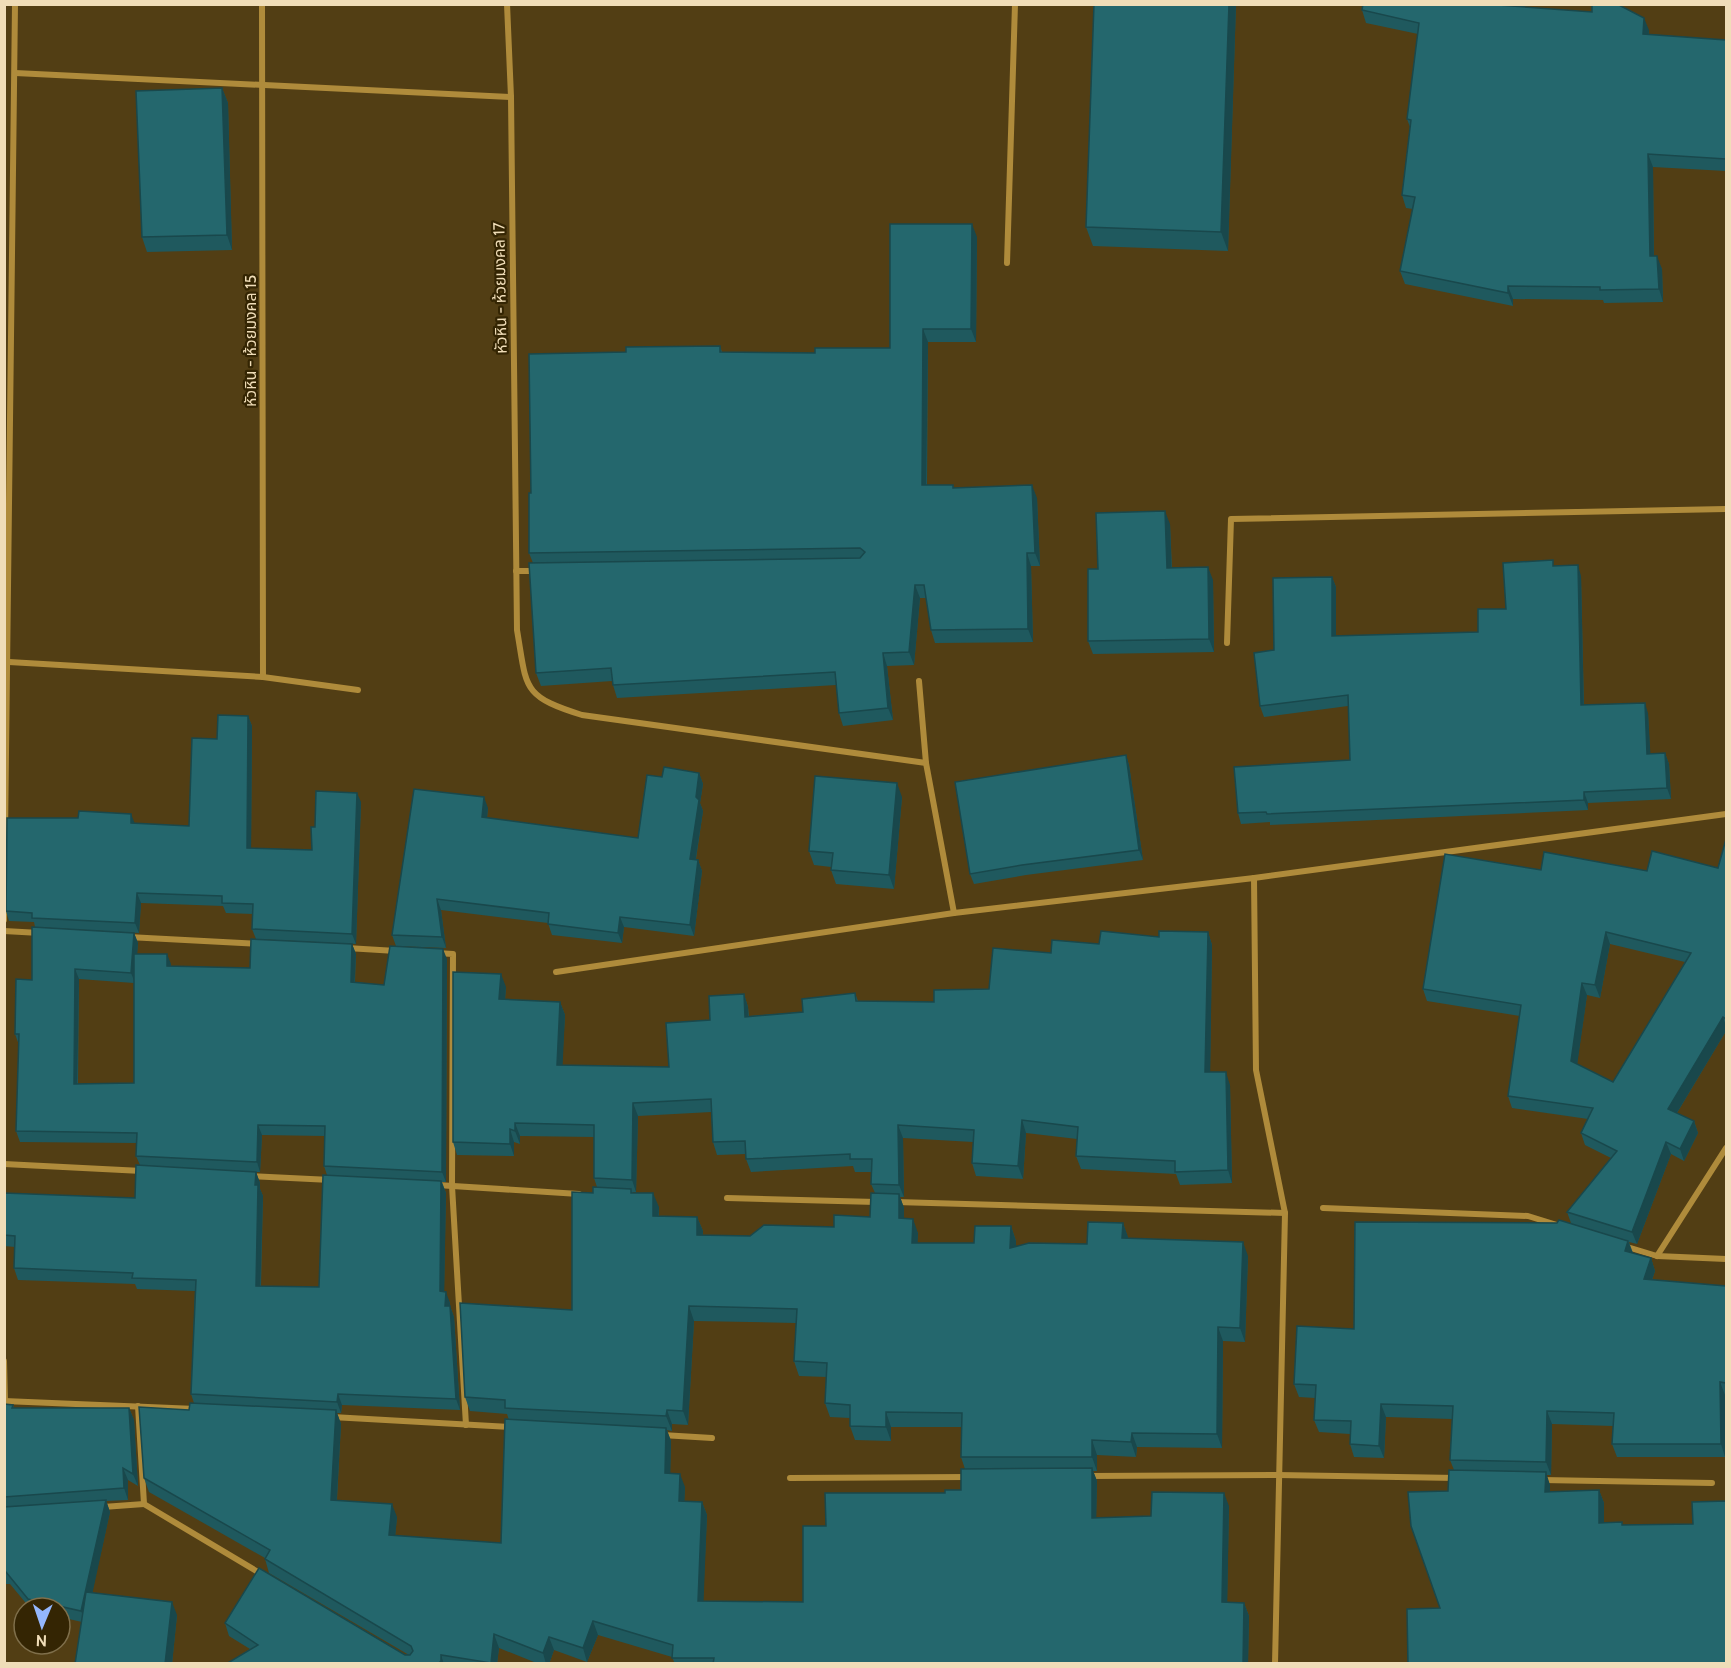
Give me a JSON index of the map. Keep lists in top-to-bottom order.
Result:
{
  "streets": {
    "street": ["หัวหิน - ห้วยมงคล 17", "หัวหิน - ห้วยมงคล 15"]
  },
  "north": "bottom"
}
